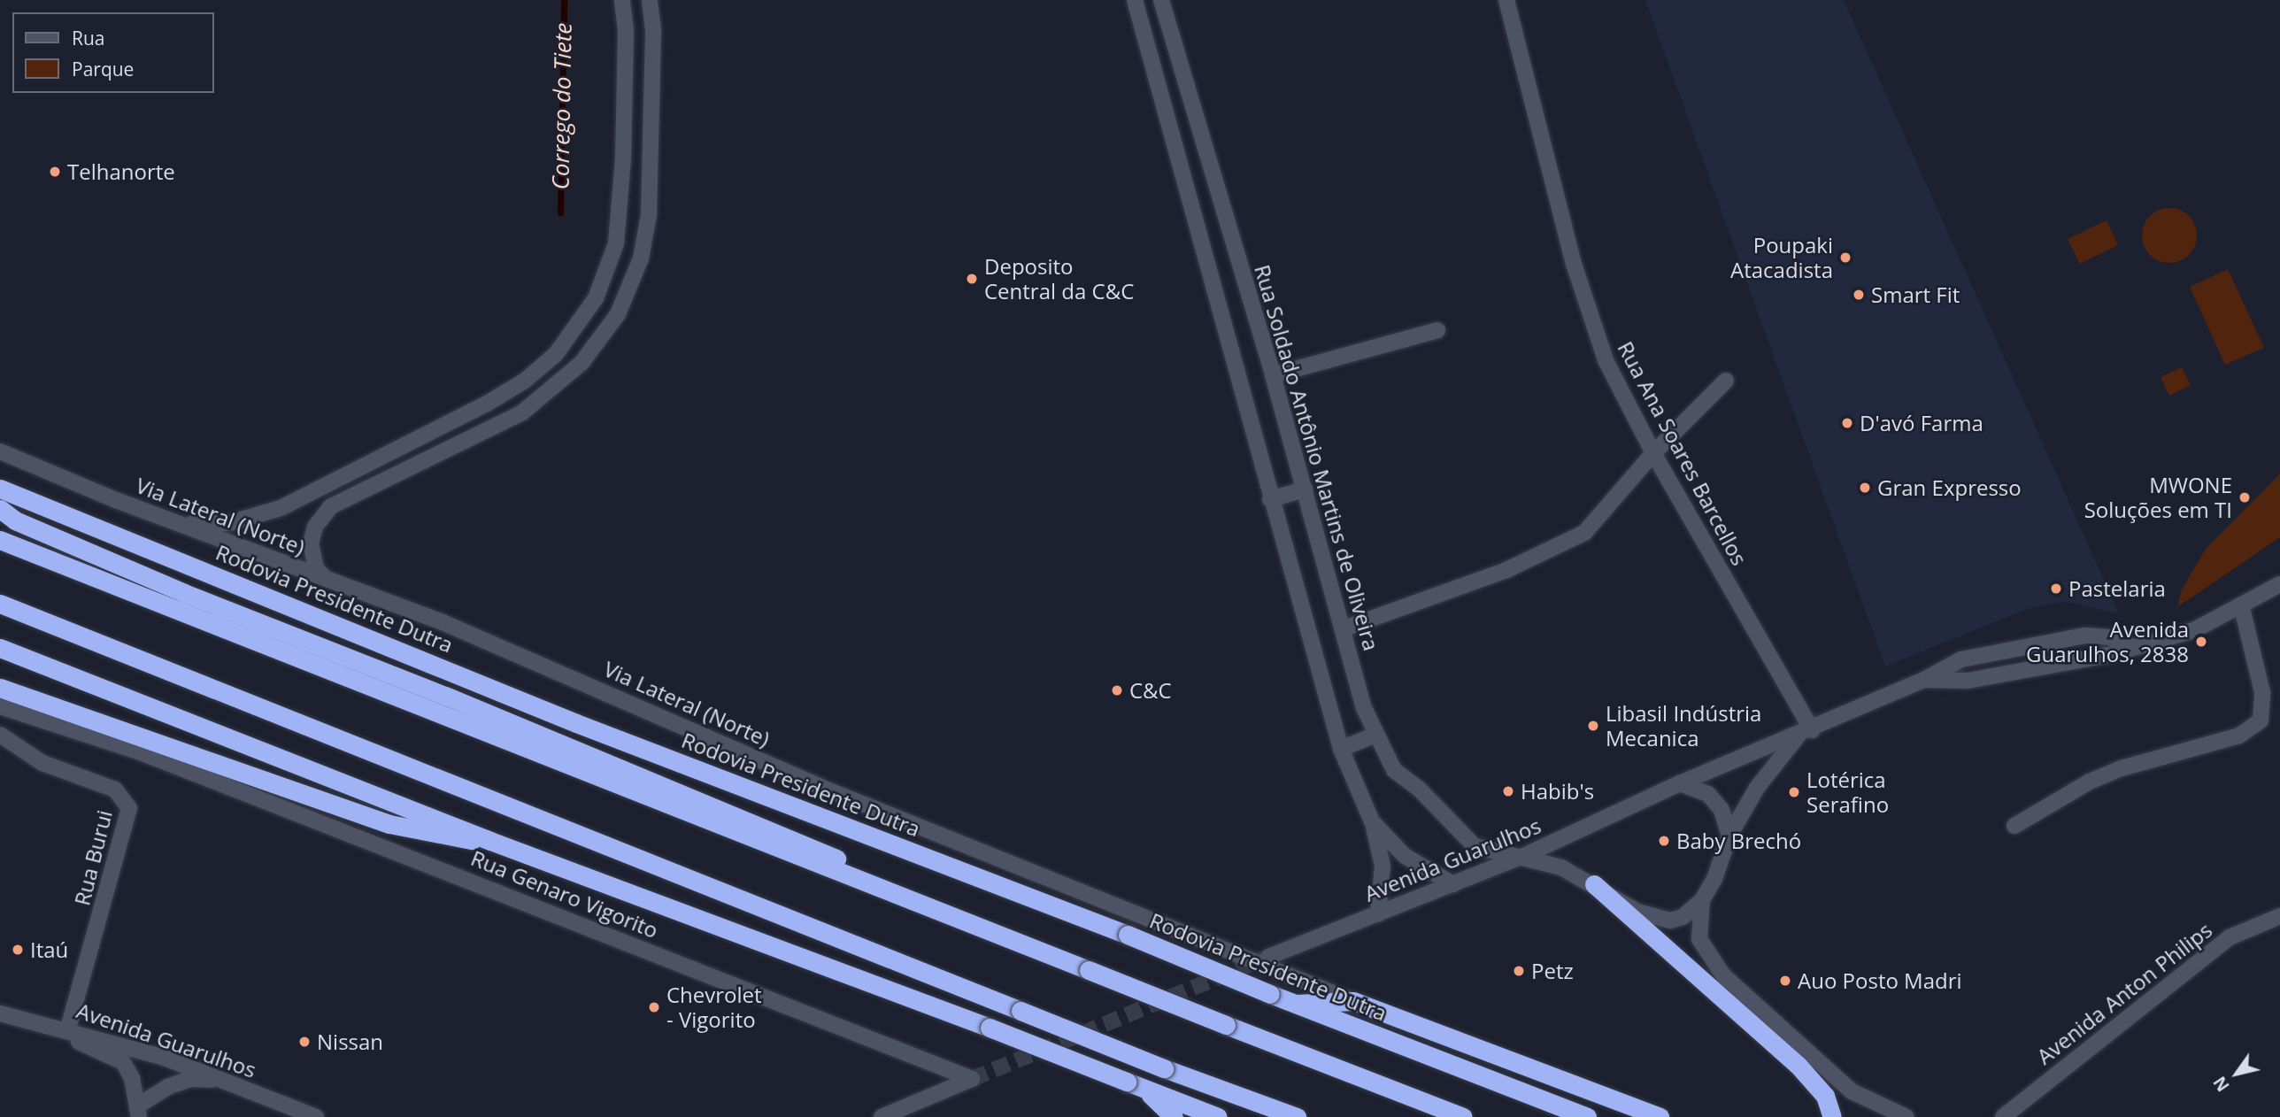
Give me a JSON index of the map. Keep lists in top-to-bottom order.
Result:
{
  "streets": {
    "highway": ["Rodovia Presidente Dutra"],
    "street": [
      "Rua Ana Soares Barcellos",
      "Rua Soldado Antônio Martins de Oliveira",
      "Via Lateral (Norte)",
      "Rua Burui",
      "Avenida Guarulhos",
      "Rua Genaro Vigorito",
      "Avenida Anton Philips"
    ]
  },
  "crossings": [
    ["Rua Ana Soares Barcellos", "Avenida Guarulhos"],
    ["Rua Soldado Antônio Martins de Oliveira", "Avenida Guarulhos"],
    ["Rua Burui", "Avenida Guarulhos"]
  ],
  "water": ["Corrego do Tiete"],
  "places": [
    "Telhanorte",
    "Poupaki Atacadista",
    "Deposito Central da C&C",
    "Smart Fit",
    "D'avó Farma",
    "Gran Expresso",
    "MWONE Soluções em TI",
    "Pastelaria",
    "Avenida Guarulhos, 2838",
    "C&C",
    "Libasil Indústria Mecanica",
    "Habib's",
    "Lotérica Serafino",
    "Baby Brechó",
    "Itaú",
    "Petz",
    "Auo Posto Madri",
    "Chevrolet - Vigorito",
    "Nissan"
  ],
  "legend": ["Rua", "Parque"],
  "north": "bottom left"
}
